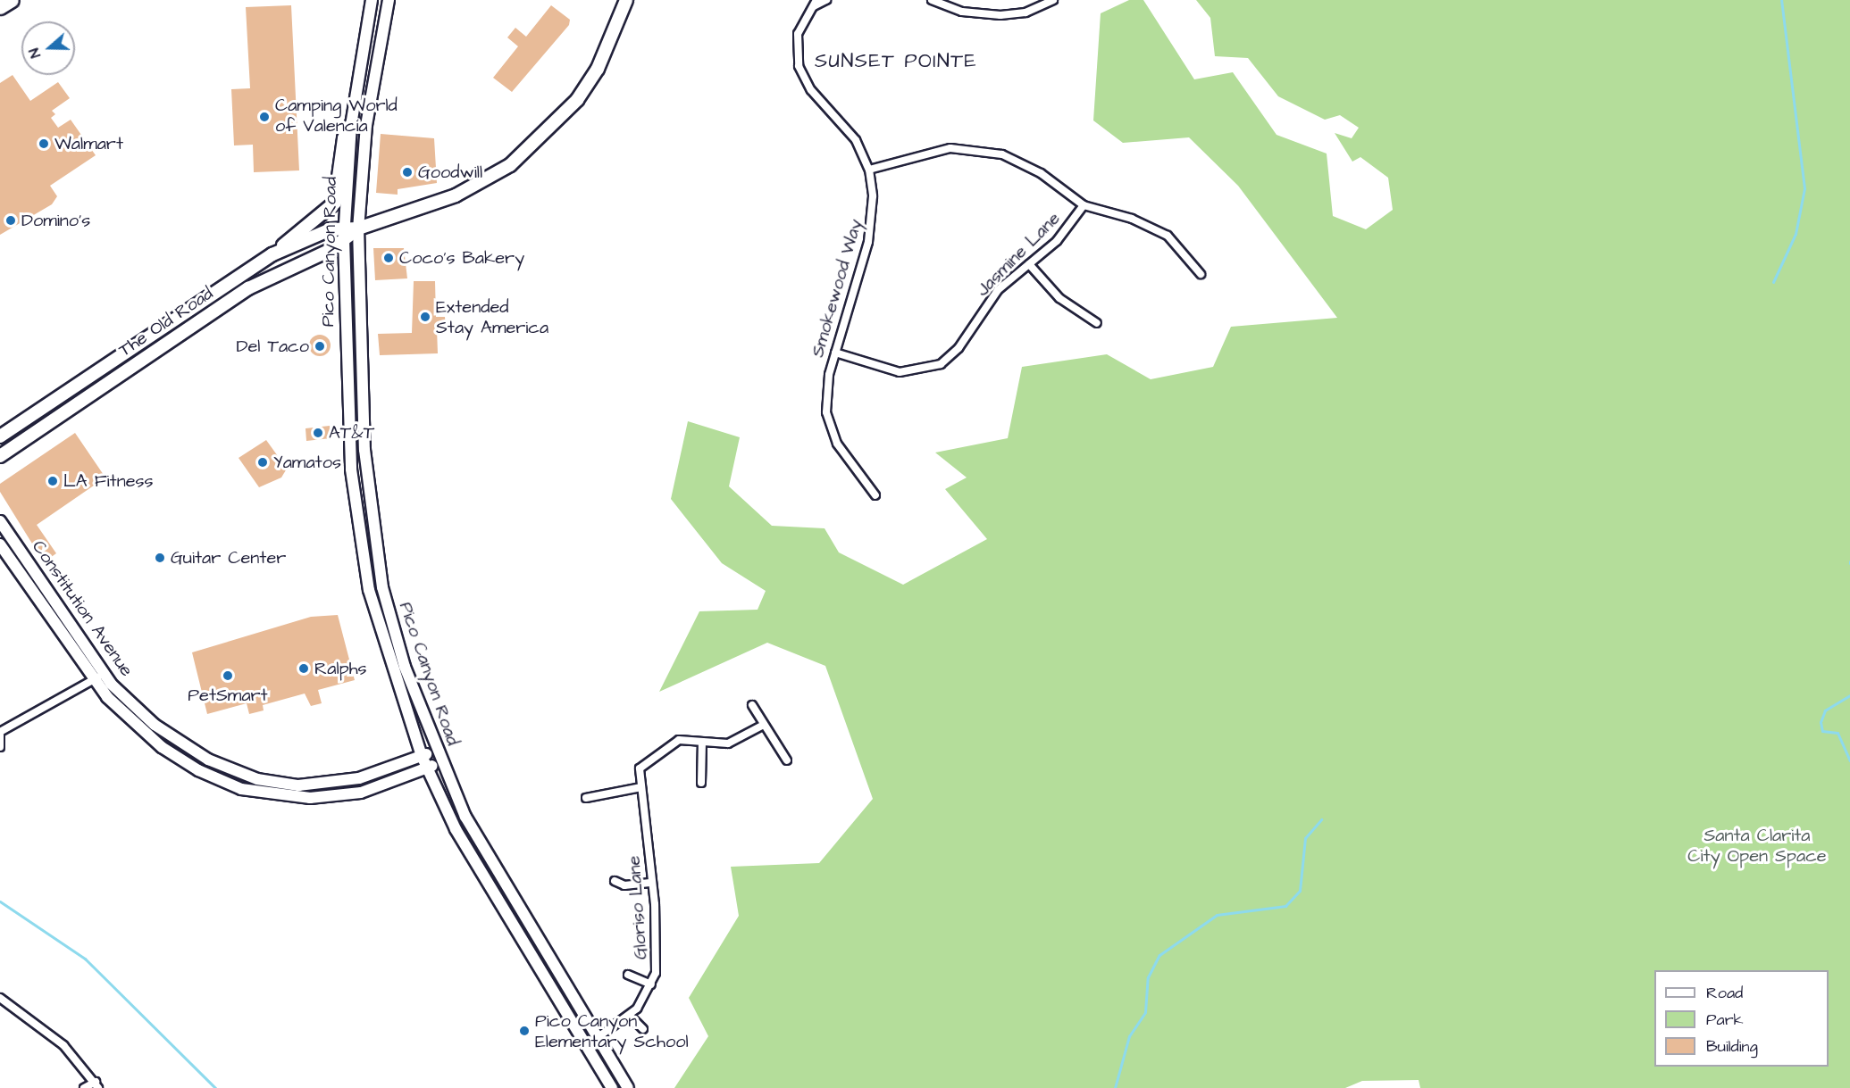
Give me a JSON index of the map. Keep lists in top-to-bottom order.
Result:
{
  "streets": {
    "main road": ["Pico Canyon Road", "The Old Road", "Constitution Avenue"],
    "street": ["Jasmine Lane", "Smokewood Way", "Gloriso Lane"]
  },
  "crossings": [
    ["Pico Canyon Road", "The Old Road"],
    ["Pico Canyon Road", "Constitution Avenue"],
    ["Pico Canyon Road", "Gloriso Lane"],
    ["Jasmine Lane", "Smokewood Way"]
  ],
  "districts": ["SUNSET POINTE"],
  "parks": ["Santa Clarita City Open Space"],
  "places": [
    "Camping World of Valencia",
    "Walmart",
    "Goodwill",
    "Domino's",
    "Coco's Bakery",
    "Extended Stay America",
    "Del Taco",
    "AT&T",
    "Yamatos",
    "LA Fitness",
    "Guitar Center",
    "Ralphs",
    "PetSmart",
    "Pico Canyon Elementary School"
  ],
  "legend": ["Road", "Park", "Building"],
  "north": "left"
}
